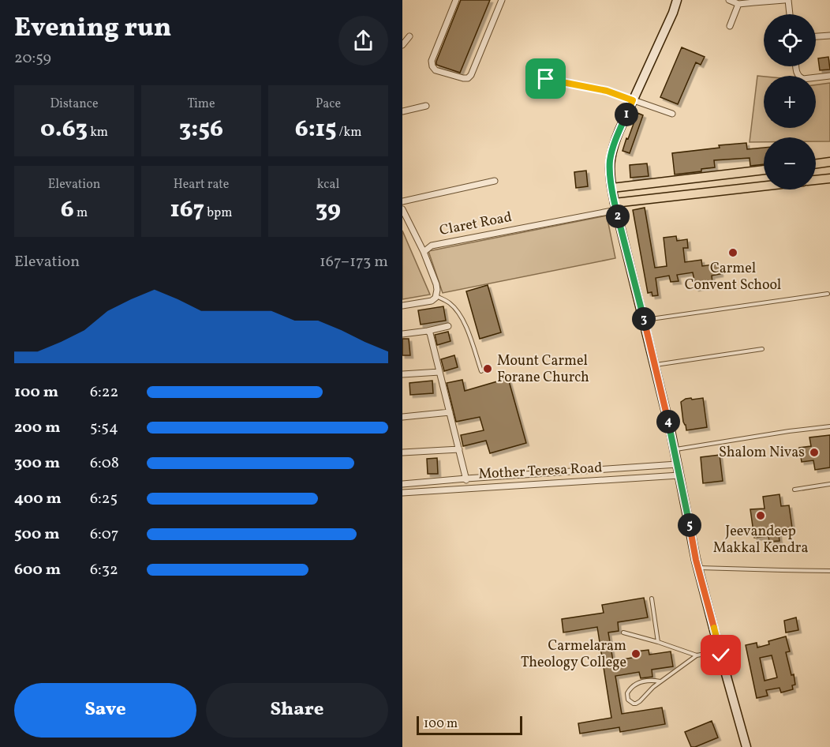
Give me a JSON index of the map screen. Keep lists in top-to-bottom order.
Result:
{
  "streets": {
    "street": ["Claret Road", "Mother Teresa Road"]
  },
  "places": [
    "Carmel Convent School",
    "Mount Carmel Forane Church",
    "Shalom Nivas",
    "Jeevandeep Makkal Kendra",
    "Carmelaram Theology College"
  ],
  "scale_bar": "100 m",
  "page": {
    "heading": ["Evening run", "20:59"],
    "map_buttons": ["+", "−"],
    "stats": [
      ["Distance", "0.63 km"],
      ["Time", "3:56"],
      ["Pace", "6:15 /km"],
      ["Elevation", "6 m"],
      ["Heart rate", "167 bpm"],
      ["kcal", "39"]
    ],
    "pins": [
      "1",
      "2",
      "3",
      "4",
      "5"
    ],
    "chart": ["Elevation", "167–173 m"],
    "list": [
      {
        "name": "100 m",
        "note": "6:22"
      },
      {
        "name": "200 m",
        "note": "5:54"
      },
      {
        "name": "300 m",
        "note": "6:08"
      },
      {
        "name": "400 m",
        "note": "6:25"
      },
      {
        "name": "500 m",
        "note": "6:07"
      },
      {
        "name": "600 m",
        "note": "6:32"
      }
    ],
    "buttons": ["Save", "Share"],
    "scale": "100 m"
  }
}
